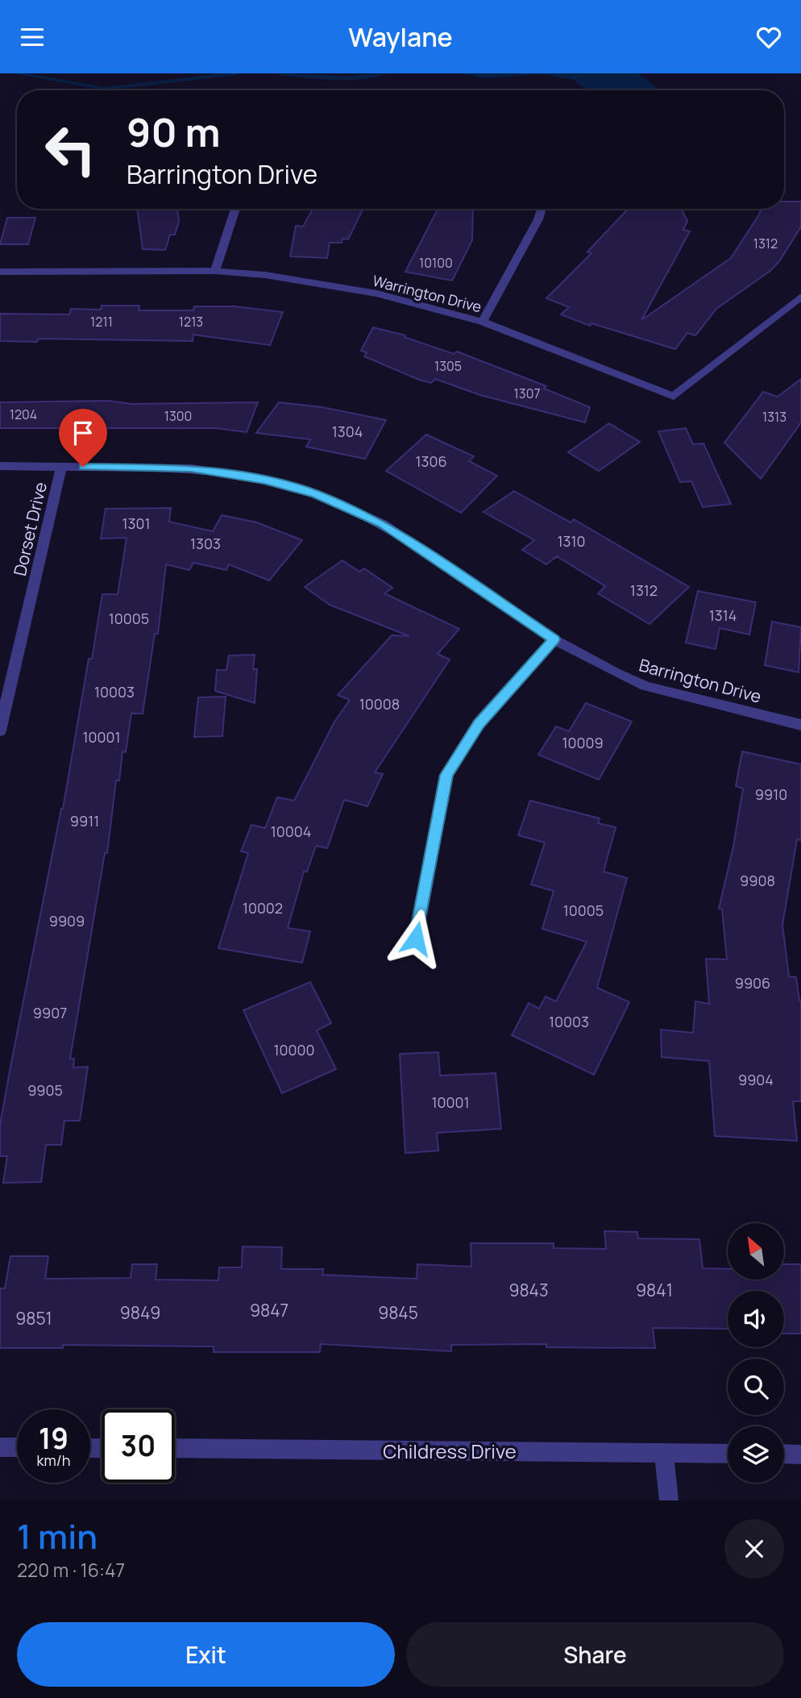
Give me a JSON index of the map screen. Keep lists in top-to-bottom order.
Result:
{
  "streets": {
    "street": [
      "Warrington Drive",
      "Dorset Drive",
      "Barrington Drive",
      "Childress Drive"
    ]
  },
  "crossings": [
    ["Dorset Drive", "Barrington Drive"]
  ],
  "house_numbers": [
    "1312",
    "10100",
    "1211",
    "1213",
    "1305",
    "1307",
    "1204",
    "1300",
    "1313",
    "1304",
    "1306",
    "1301",
    "1310",
    "1303",
    "1312",
    "1314",
    "10005",
    "10003",
    "10008",
    "10001",
    "10009",
    "9910",
    "9911",
    "10004",
    "9908",
    "10002",
    "10005",
    "9909",
    "9906",
    "9907",
    "10003",
    "10000",
    "9904",
    "9905",
    "10001",
    "9843",
    "9841",
    "9847",
    "9849",
    "9845",
    "9851"
  ],
  "north": "top left",
  "page": {
    "header": "Waylane",
    "turn": ["90 m", "Barrington Drive"],
    "speed": "19 km/h",
    "limit": "30",
    "heading": ["1 min", "220 m · 16:47"],
    "buttons": ["Exit", "Share"]
  }
}
